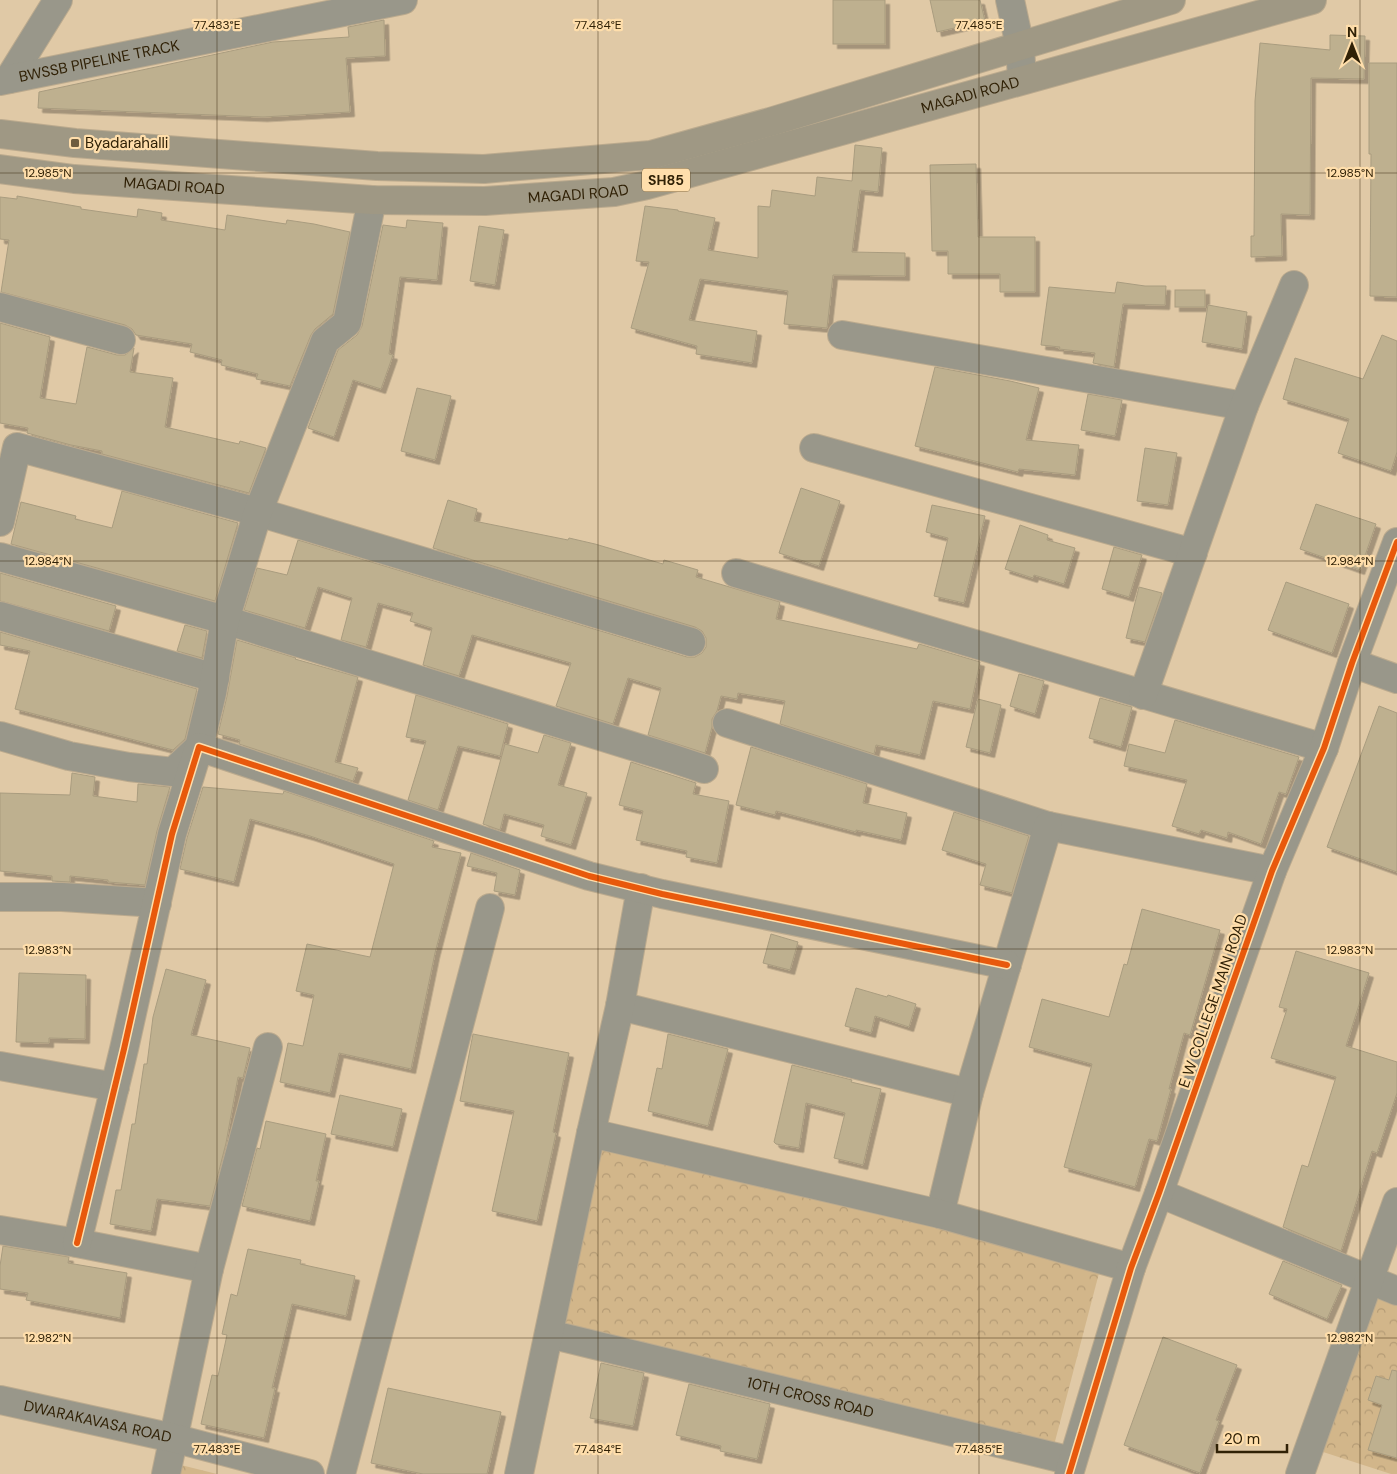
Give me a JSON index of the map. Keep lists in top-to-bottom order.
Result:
{
  "streets": {
    "main road": ["MAGADI ROAD", "SH85"],
    "street": [
      "BWSSB PIPELINE TRACK",
      "E W COLLEGE MAIN ROAD",
      "10TH CROSS ROAD",
      "DWARAKAVASA ROAD"
    ]
  },
  "crossings": [
    ["E W COLLEGE MAIN ROAD", "10TH CROSS ROAD"]
  ],
  "places": {
    "transit": ["Byadarahalli"]
  },
  "scale_bar": "20 m",
  "north": "top",
  "coordinates": [
    "77.483°E",
    "77.484°E",
    "77.485°E",
    "12.985°N",
    "12.984°N",
    "12.983°N",
    "12.982°N"
  ]
}
